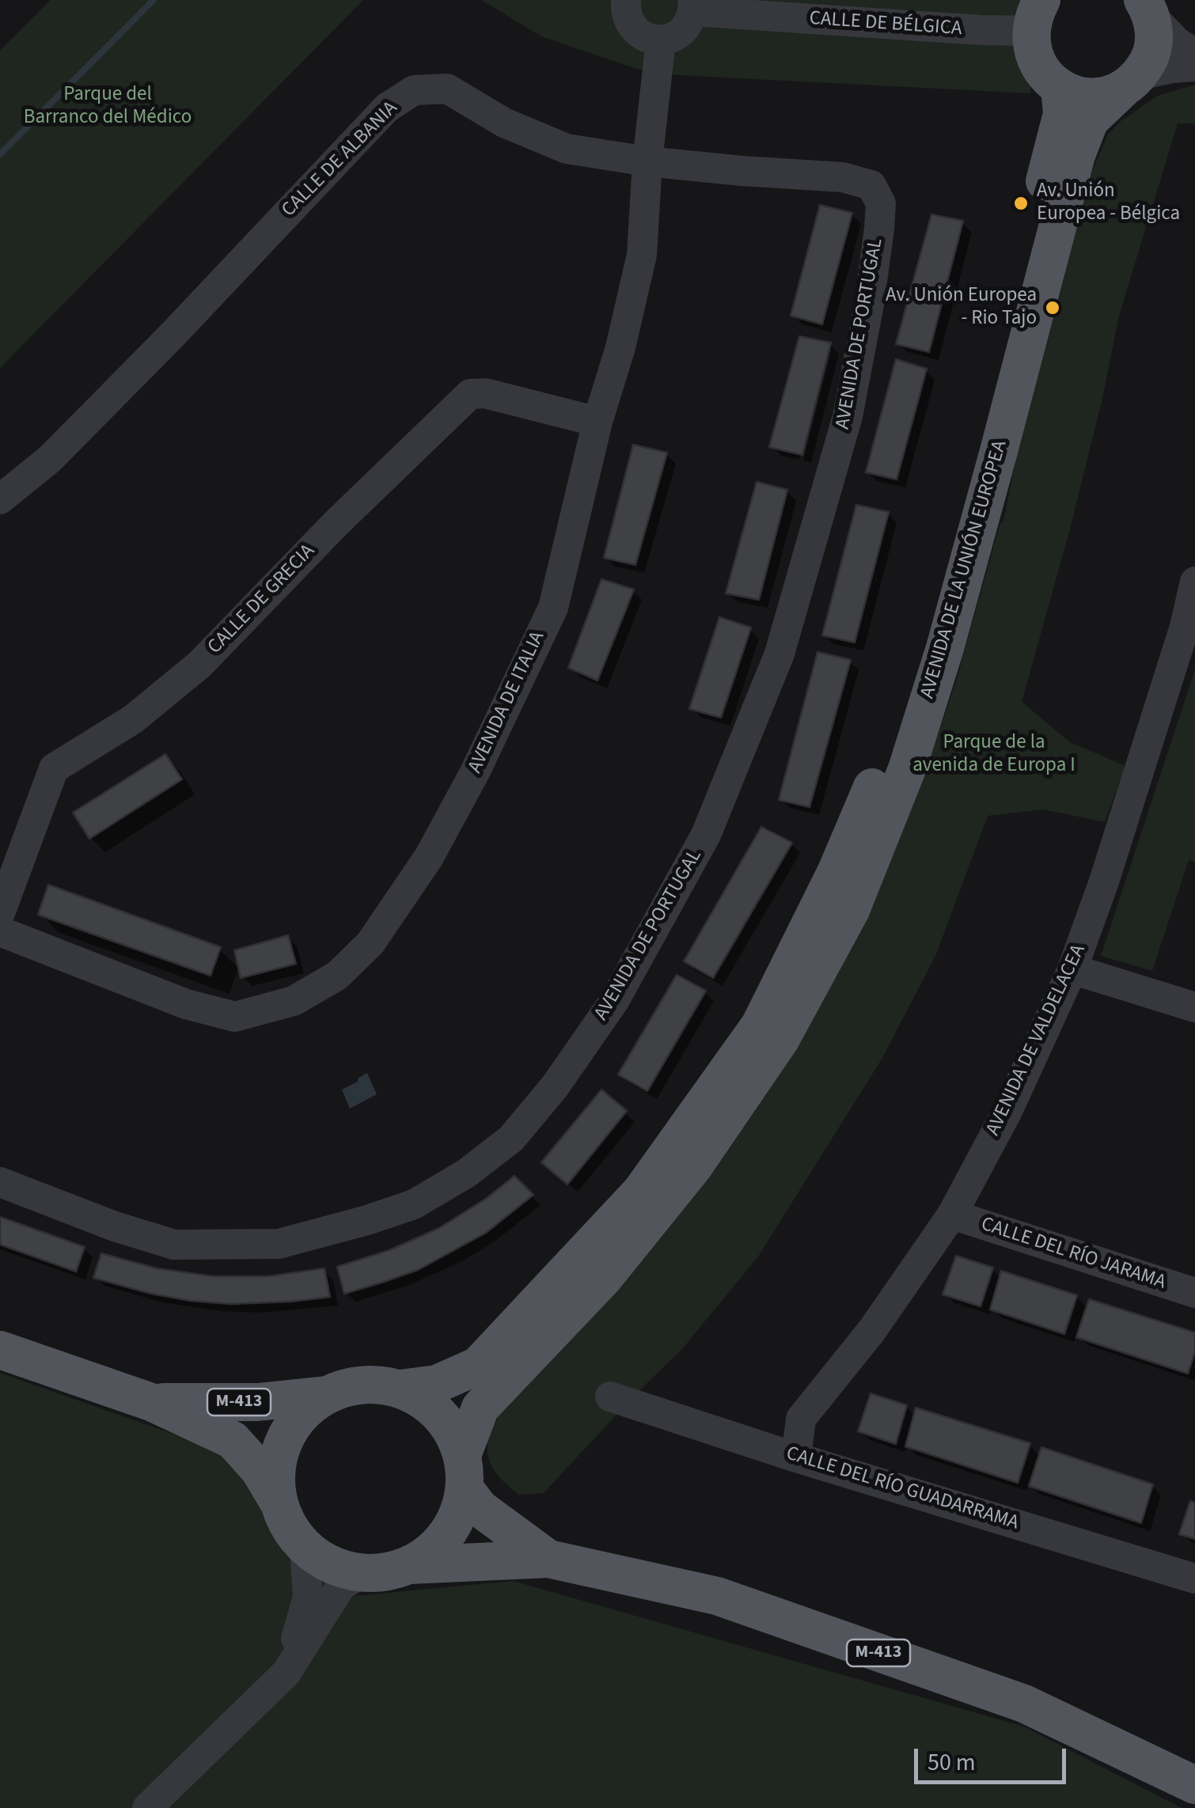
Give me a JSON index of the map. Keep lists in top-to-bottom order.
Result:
{
  "streets": {
    "main road": ["AVENIDA DE LA UNIÓN EUROPEA", "M-413"],
    "street": [
      "CALLE DE BÉLGICA",
      "CALLE DE ALBANIA",
      "AVENIDA DE PORTUGAL",
      "CALLE DE GRECIA",
      "AVENIDA DE ITALIA",
      "AVENIDA DE VALDELACEA",
      "CALLE DEL RÍO JARAMA",
      "CALLE DEL RÍO GUADARRAMA"
    ]
  },
  "crossings": [
    ["CALLE DE ALBANIA", "AVENIDA DE PORTUGAL"],
    ["CALLE DE ALBANIA", "AVENIDA DE ITALIA"],
    ["AVENIDA DE LA UNIÓN EUROPEA", "M-413"],
    ["CALLE DE GRECIA", "AVENIDA DE ITALIA"],
    ["AVENIDA DE VALDELACEA", "CALLE DEL RÍO JARAMA"],
    ["AVENIDA DE VALDELACEA", "CALLE DEL RÍO GUADARRAMA"]
  ],
  "parks": ["Parque del Barranco del Médico", "Parque de la avenida de Europa I"],
  "places": ["Av. Unión Europea - Bélgica", "Av. Unión Europea - Rio Tajo"],
  "scale_bar": "50 m"
}
